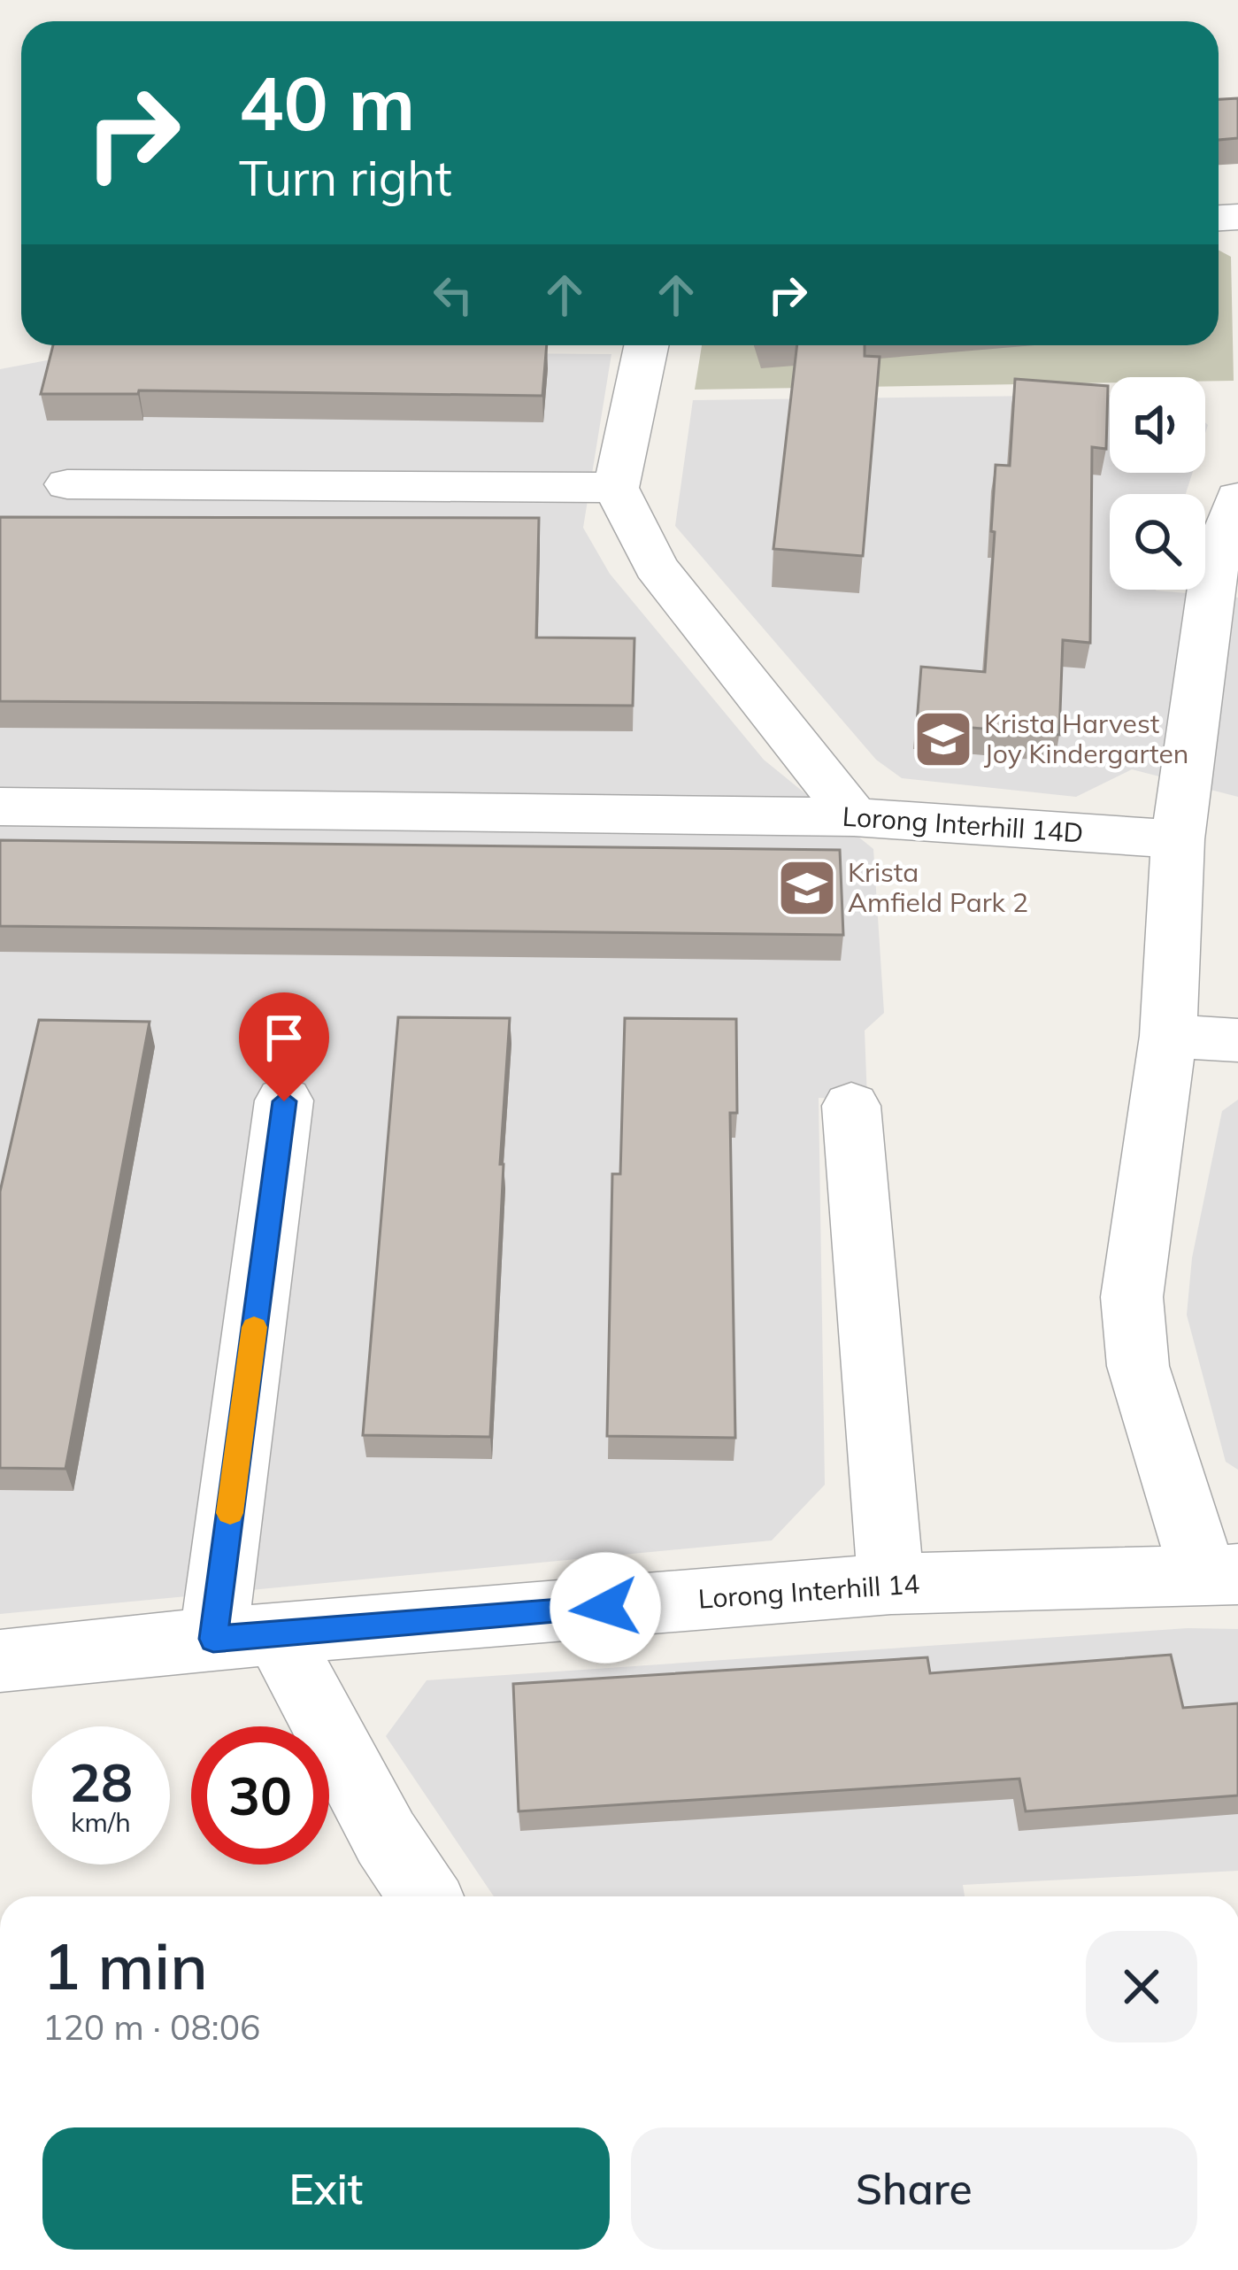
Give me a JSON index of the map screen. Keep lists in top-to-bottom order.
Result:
{
  "streets": {
    "street": ["Lorong Interhill 14D", "Lorong Interhill 14"]
  },
  "places": {
    "school or university": ["Krista Harvest Joy Kindergarten", "Krista Amfield Park 2"]
  },
  "page": {
    "turn": ["40 m", "Turn right"],
    "speed": "28 km/h",
    "limit": "30",
    "heading": ["1 min", "120 m · 08:06"],
    "buttons": ["Exit", "Share"]
  }
}
